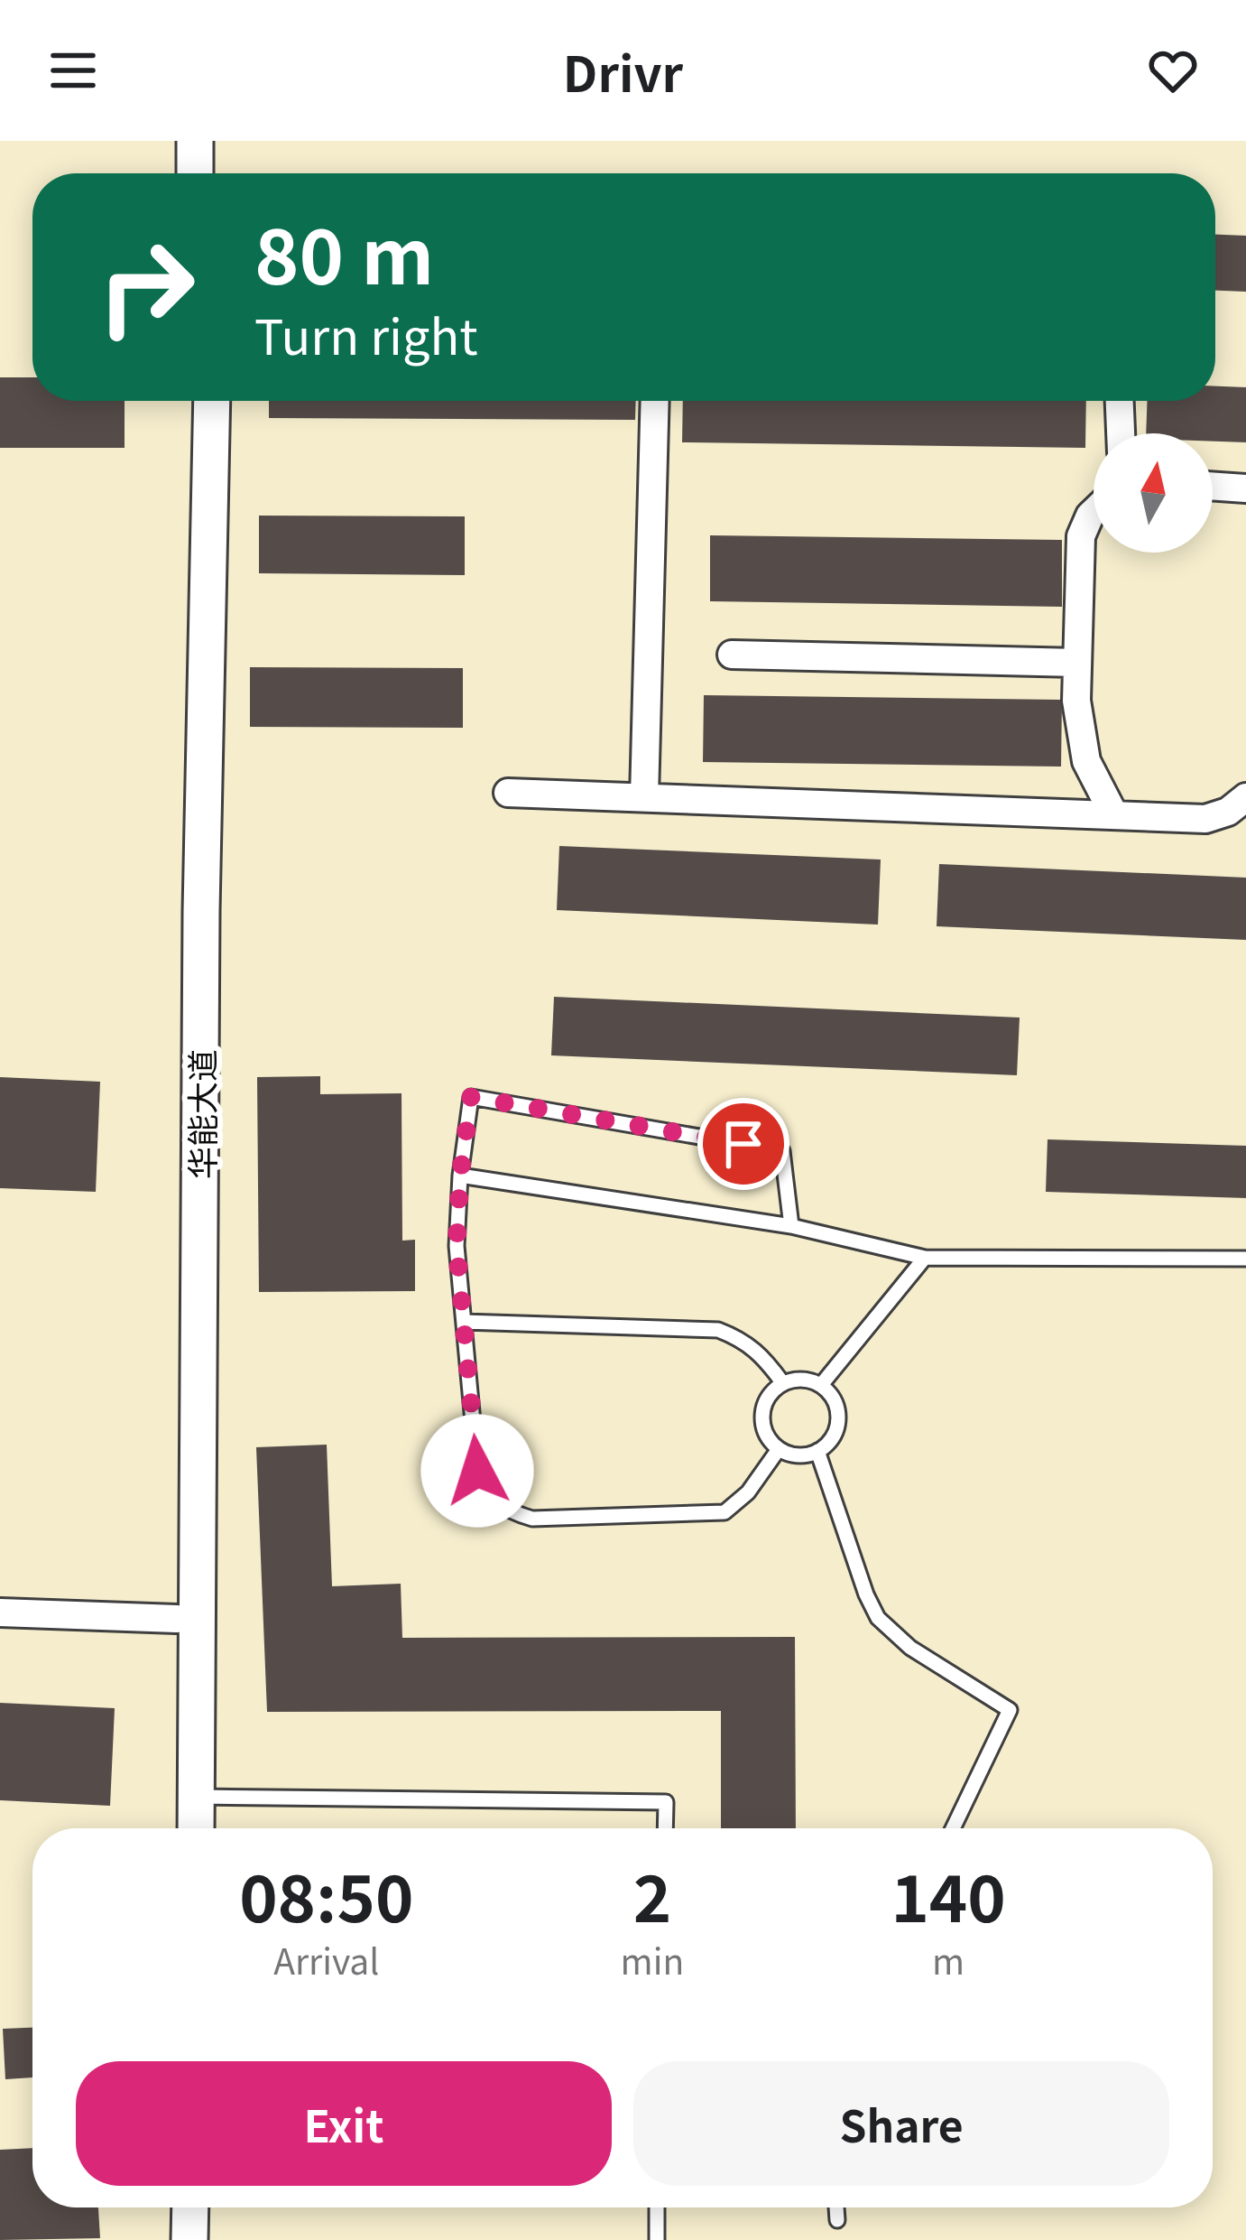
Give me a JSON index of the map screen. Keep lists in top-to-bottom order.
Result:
{
  "streets": {
    "street": ["华能大道"]
  },
  "north": "top",
  "page": {
    "header": "Drivr",
    "turn": ["80 m", "Turn right"],
    "eta": [
      "08:50",
      "Arrival",
      "2",
      "min",
      "140",
      "m"
    ],
    "buttons": ["Exit", "Share"]
  }
}
